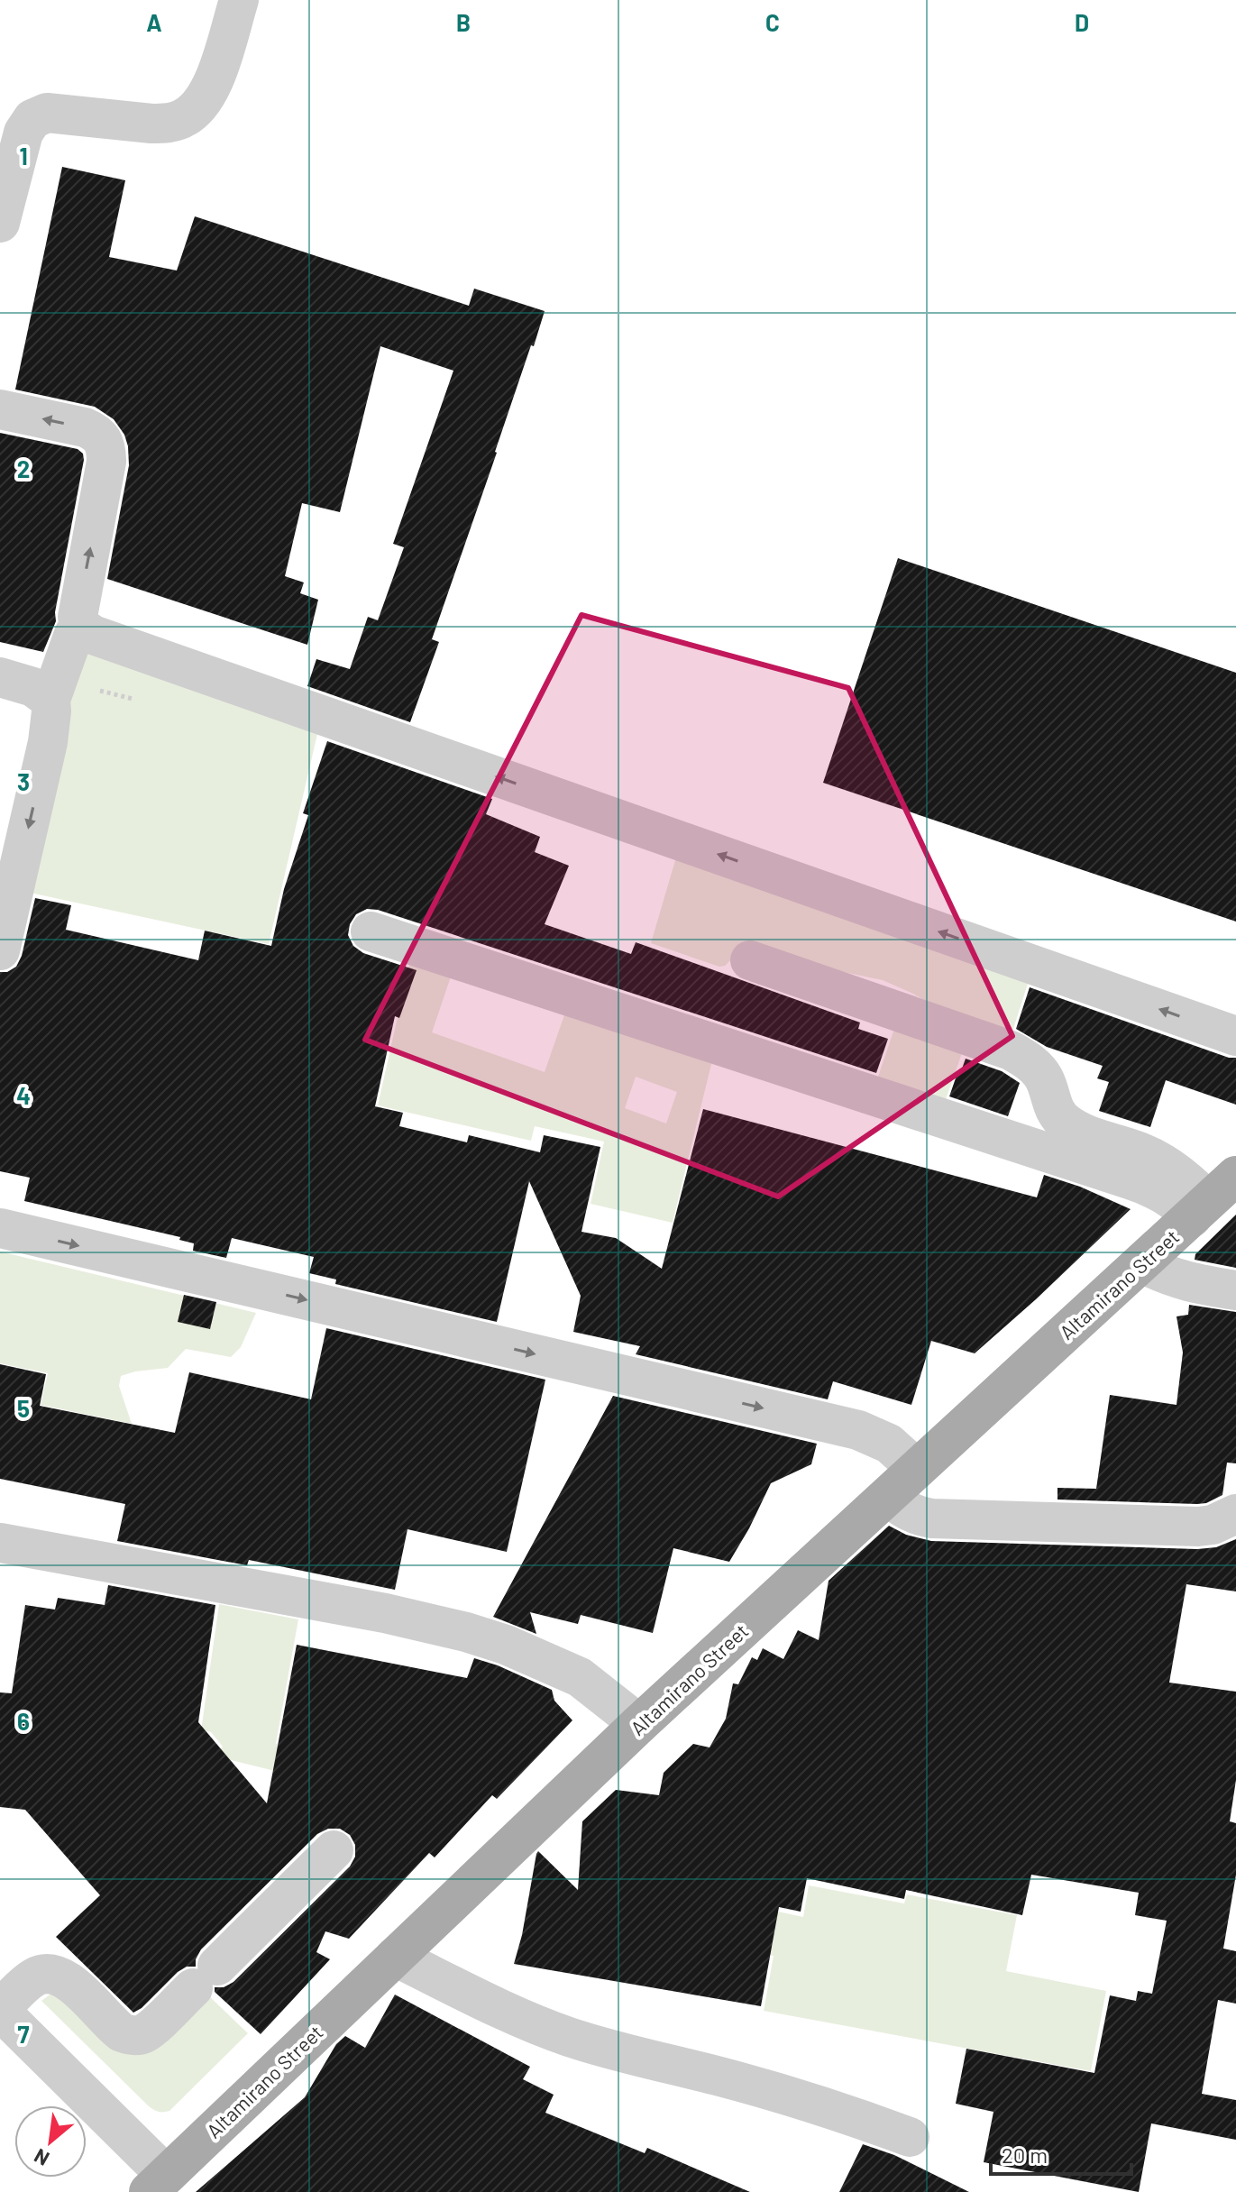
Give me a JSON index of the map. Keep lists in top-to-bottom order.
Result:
{
  "streets": {
    "main road": ["Altamirano Street"]
  },
  "scale_bar": "20 m",
  "north": "bottom left",
  "grid": {
    "columns": [
      "A",
      "B",
      "C",
      "D"
    ],
    "rows": [
      "1",
      "2",
      "3",
      "4",
      "5",
      "6",
      "7"
    ]
  }
}
